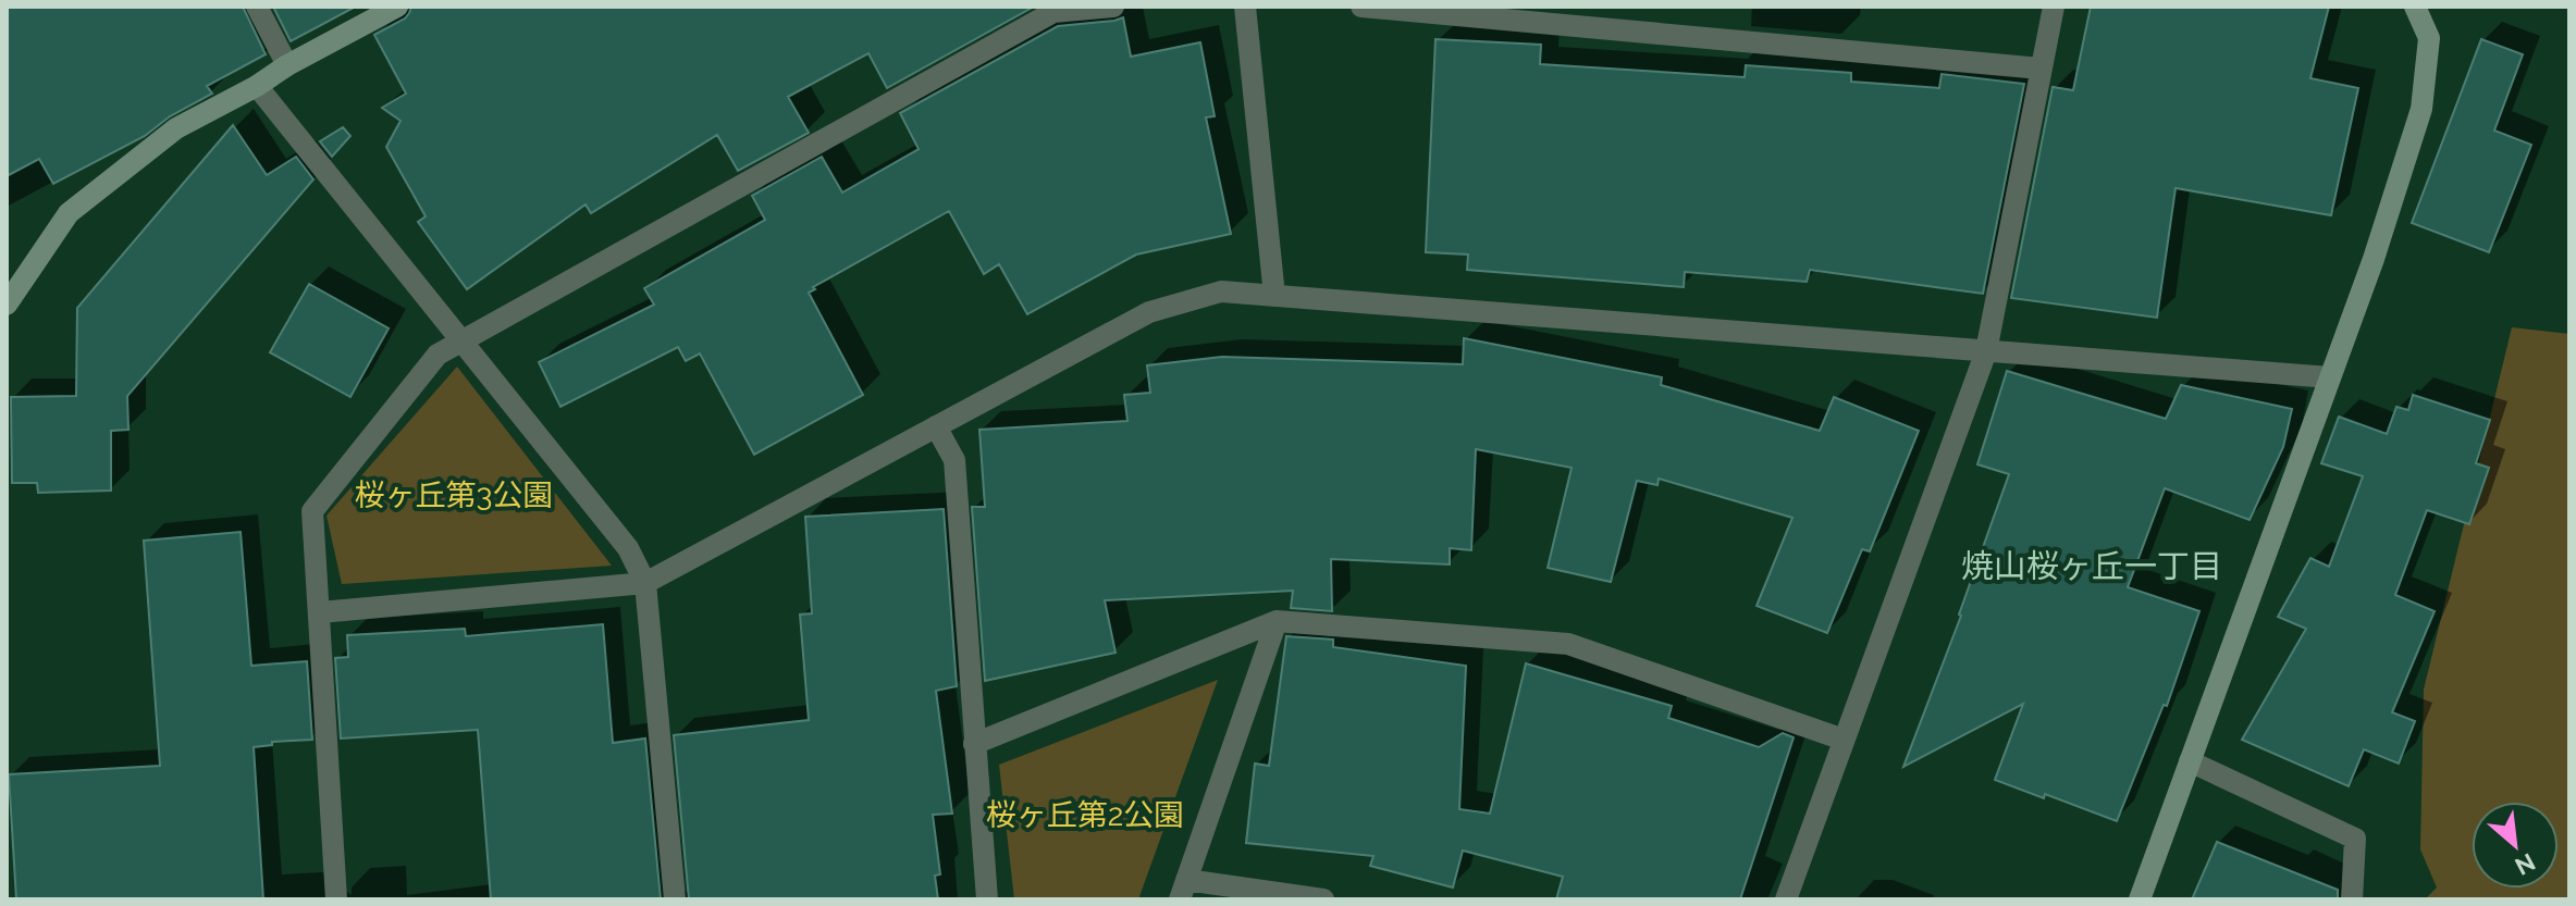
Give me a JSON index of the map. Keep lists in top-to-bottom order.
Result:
{
  "districts": ["焼山桜ヶ丘一丁目"],
  "parks": ["桜ヶ丘第3公園", "桜ヶ丘第2公園"],
  "north": "bottom right"
}
